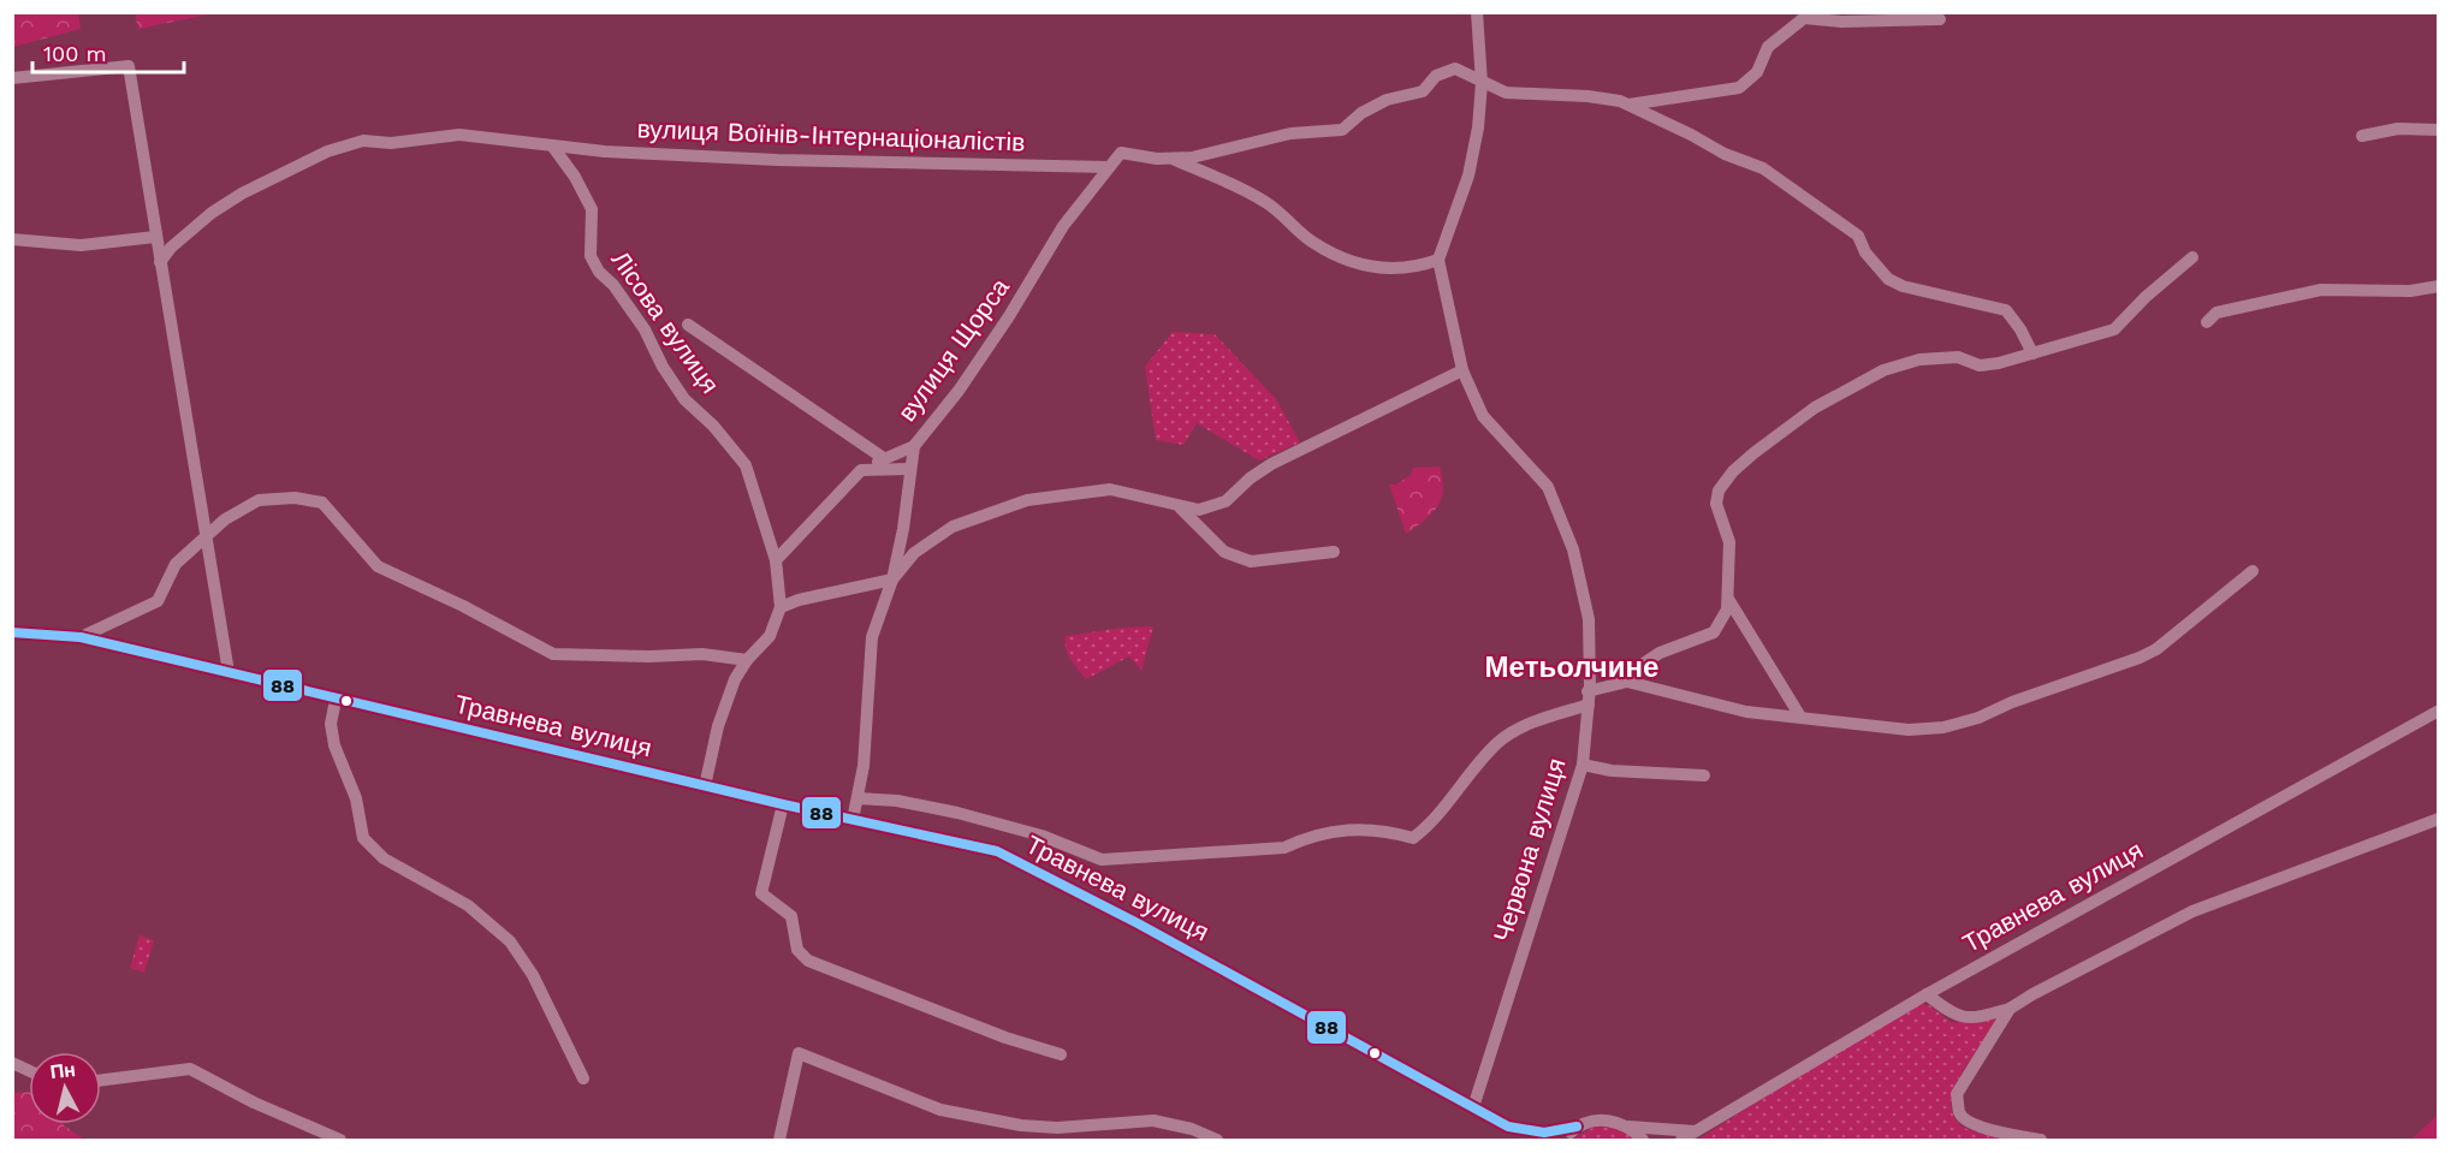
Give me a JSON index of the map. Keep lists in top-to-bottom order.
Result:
{
  "streets": {
    "street": [
      "вулиця Воїнів-Інтернаціоналістів",
      "Лісова вулиця",
      "вулиця Щорса",
      "Травнева вулиця",
      "Червона вулиця"
    ]
  },
  "crossings": [
    ["вулиця Воїнів-Інтернаціоналістів", "Лісова вулиця"],
    ["вулиця Воїнів-Інтернаціоналістів", "вулиця Щорса"],
    ["вулиця Щорса", "Травнева вулиця"],
    ["вулиця Щорса", "Червона вулиця"],
    ["Травнева вулиця", "Червона вулиця"]
  ],
  "districts": ["Метьолчине"],
  "lines": ["transit line 88"],
  "scale_bar": "100 m",
  "north": "top"
}
